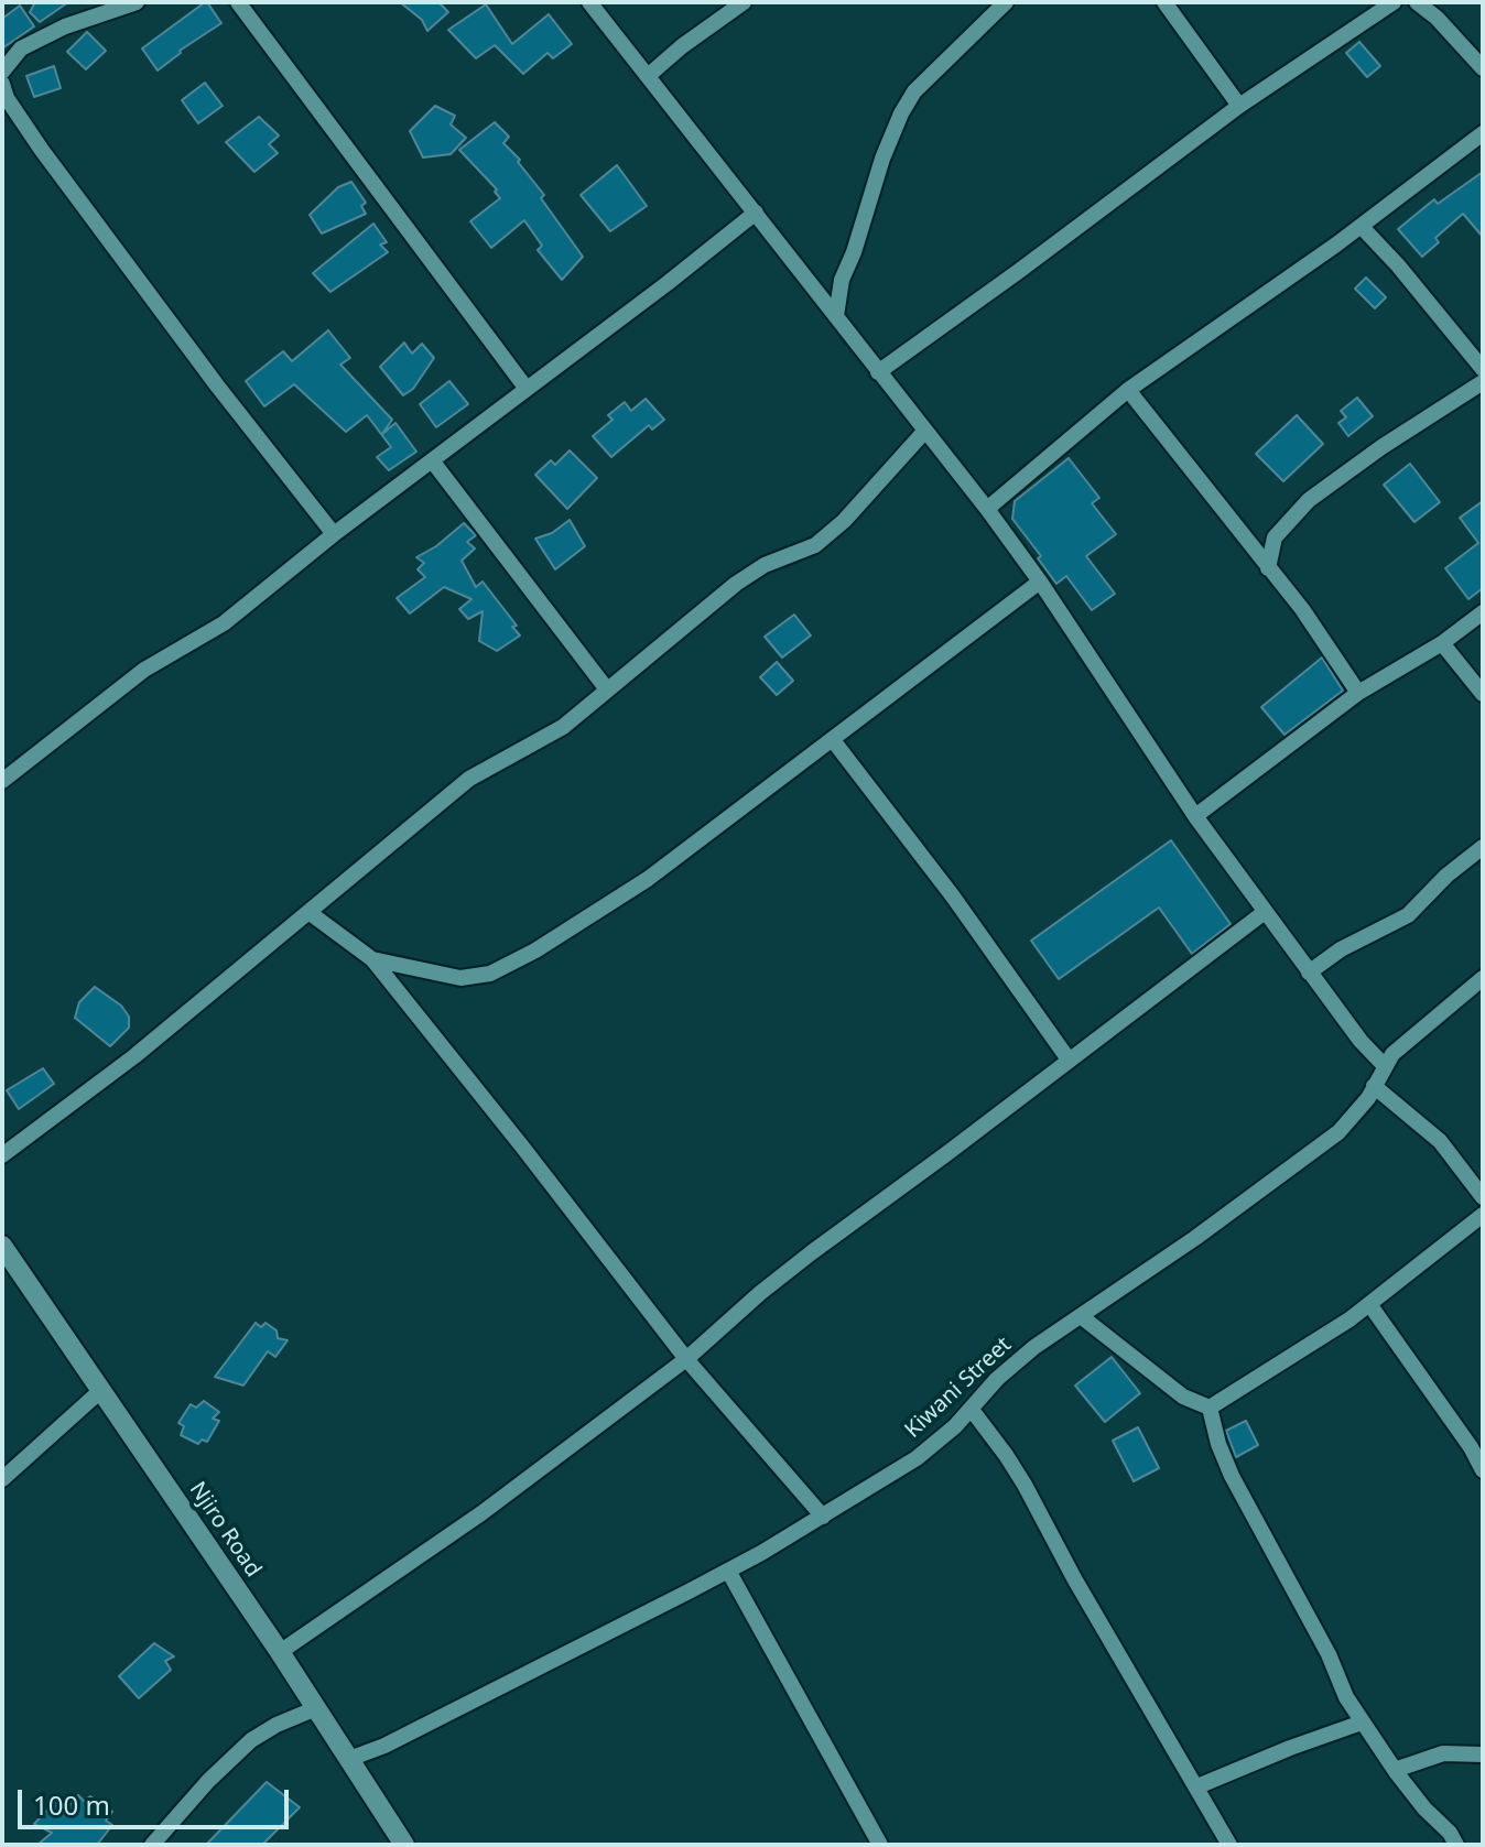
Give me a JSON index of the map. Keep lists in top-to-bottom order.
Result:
{
  "streets": {
    "street": ["Kiwani Street", "Njiro Road"]
  },
  "crossings": [
    ["Kiwani Street", "Njiro Road"]
  ],
  "scale_bar": "100 m"
}
